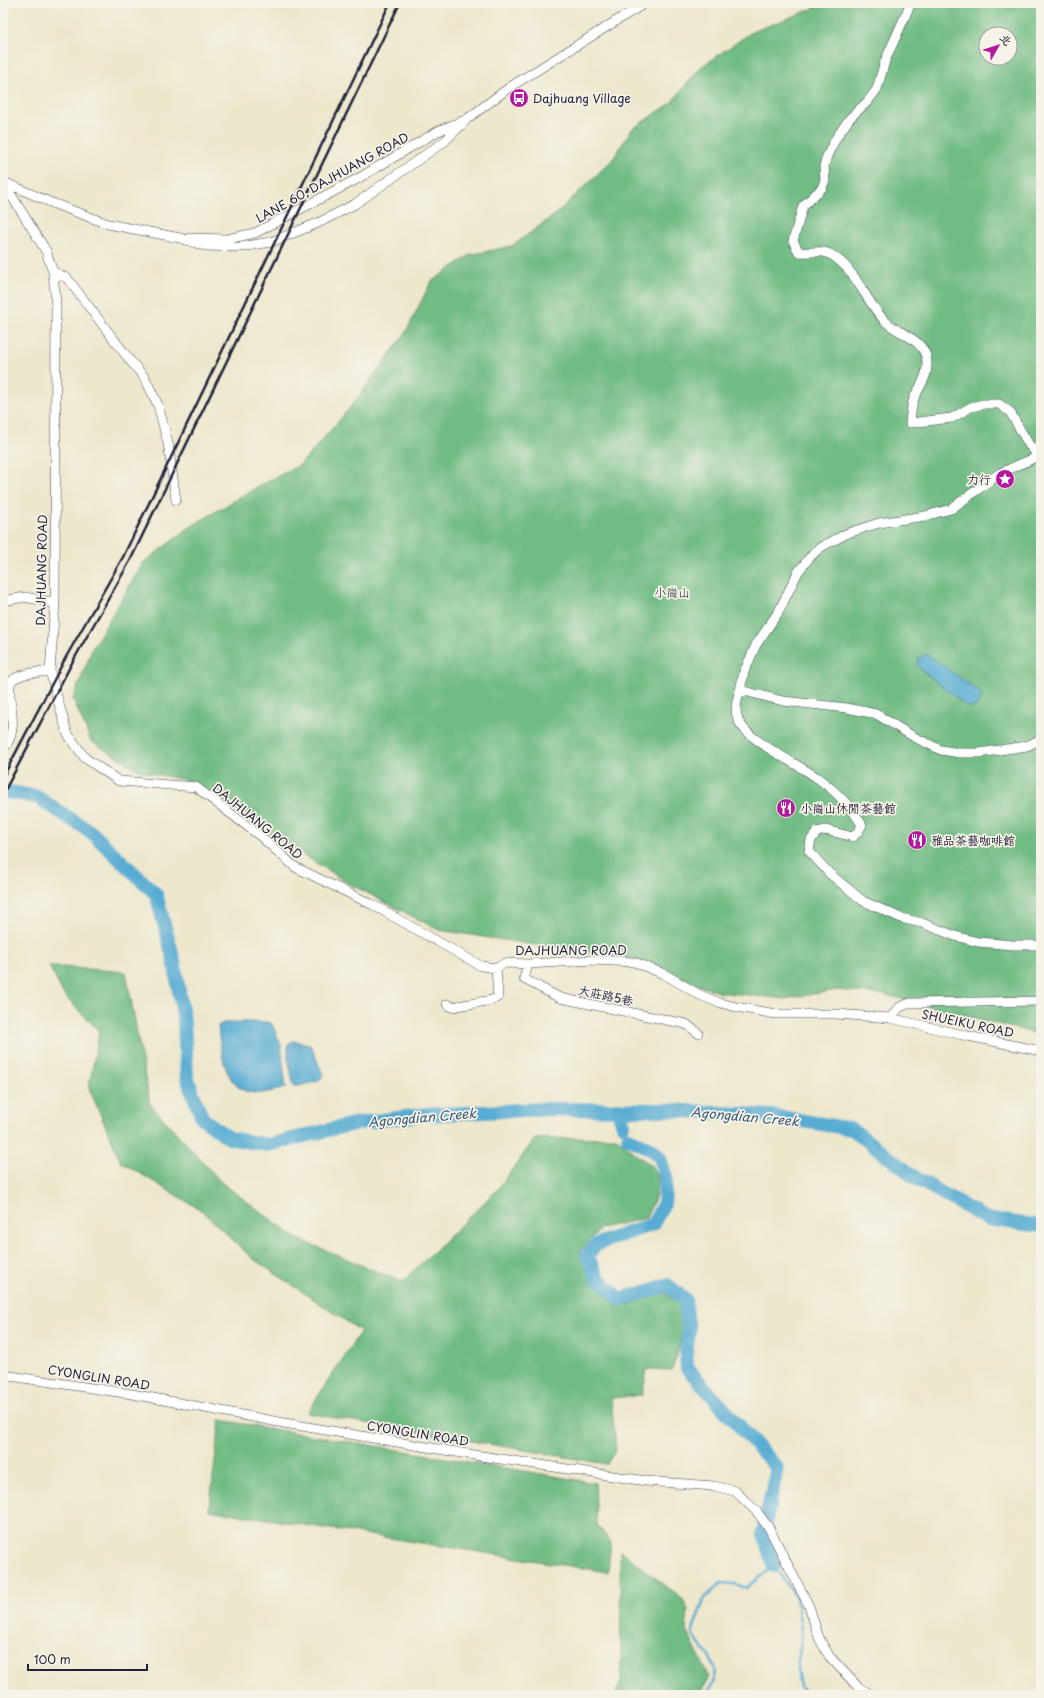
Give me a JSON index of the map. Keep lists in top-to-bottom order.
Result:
{
  "streets": {
    "street": [
      "LANE 60, DAJHUANG ROAD",
      "DAJHUANG ROAD",
      "大莊路5巷",
      "SHUEIKU ROAD",
      "CYONGLIN ROAD"
    ]
  },
  "crossings": [
    ["LANE 60, DAJHUANG ROAD", "DAJHUANG ROAD"],
    ["DAJHUANG ROAD", "大莊路5巷"],
    ["DAJHUANG ROAD", "SHUEIKU ROAD"]
  ],
  "water": ["Agongdian Creek"],
  "parks": ["小崗山"],
  "places": {
    "bus stop": ["Dajhuang Village"],
    "place": ["力行"],
    "restaurant": ["小崗山休閒茶藝館", "雅品茶藝咖啡館"]
  },
  "scale_bar": "100 m",
  "north": "top right"
}
